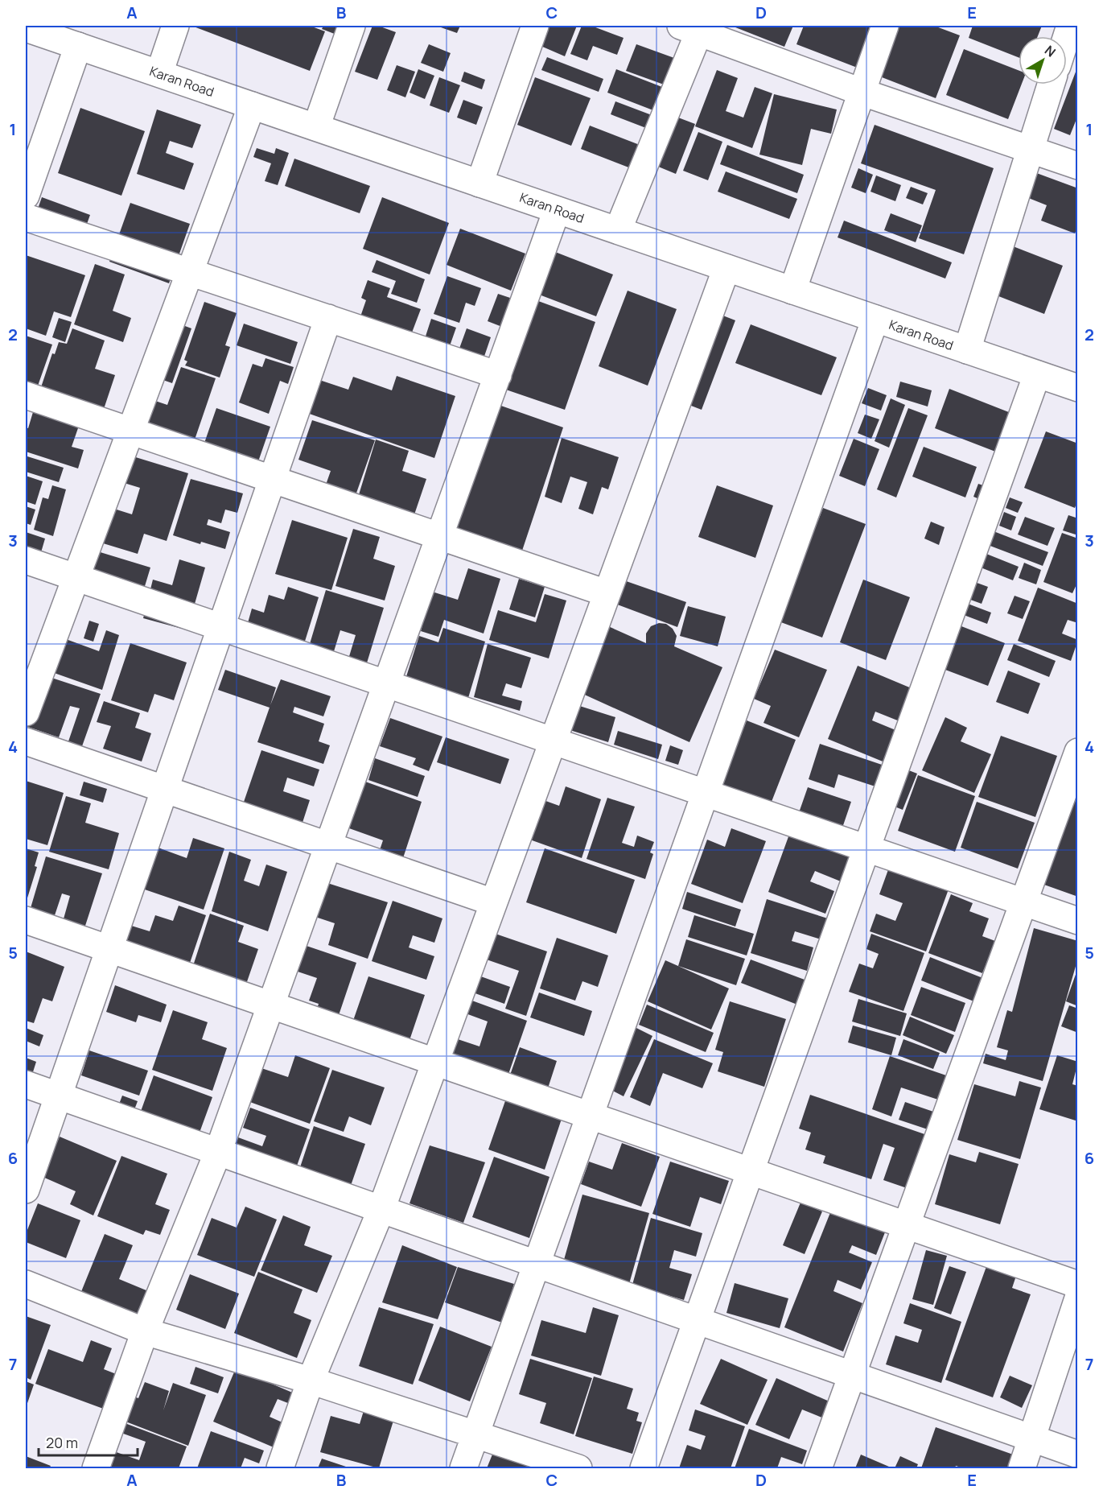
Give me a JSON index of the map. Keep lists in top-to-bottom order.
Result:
{
  "streets": {
    "street": ["Karan Road"]
  },
  "scale_bar": "20 m",
  "north": "top right",
  "grid": {
    "columns": [
      "A",
      "B",
      "C",
      "D",
      "E"
    ],
    "rows": [
      "1",
      "2",
      "3",
      "4",
      "5",
      "6",
      "7"
    ]
  }
}
